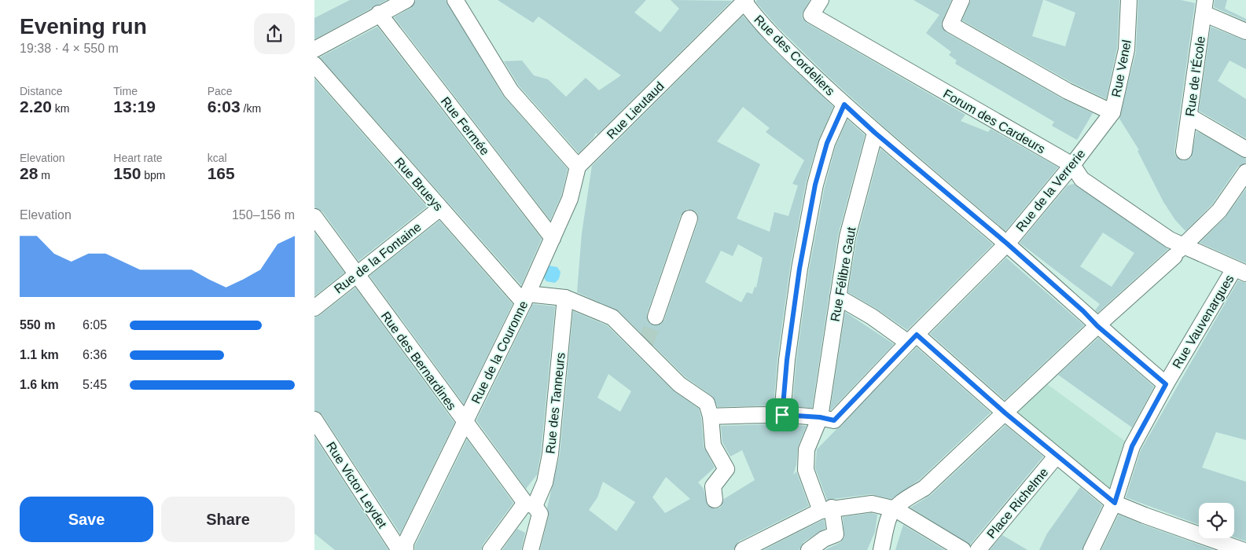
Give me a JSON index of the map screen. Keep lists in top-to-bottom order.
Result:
{
  "streets": {
    "street": [
      "Rue des Cordeliers",
      "Rue Venel",
      "Rue de l'École",
      "Rue Lieutaud",
      "Forum des Cardeurs",
      "Rue Fermée",
      "Rue Brueys",
      "Rue de la Verrerie",
      "Rue de la Fontaine",
      "Rue Félibre Gaut",
      "Rue Vauvenargues",
      "Rue de la Couronne",
      "Rue des Bernardines",
      "Rue des Tanneurs",
      "Rue Victor Leydet",
      "Place Richelme"
    ]
  },
  "crossings": [
    ["Rue des Cordeliers", "Rue Lieutaud"],
    ["Rue des Cordeliers", "Rue de la Verrerie"],
    ["Rue des Cordeliers", "Rue Félibre Gaut"],
    ["Rue des Cordeliers", "Rue Vauvenargues"],
    ["Rue Venel", "Rue de la Verrerie"],
    ["Forum des Cardeurs", "Rue de la Verrerie"],
    ["Forum des Cardeurs", "Rue Vauvenargues"],
    ["Rue Fermée", "Rue de la Couronne"],
    ["Rue Brueys", "Rue de la Fontaine"],
    ["Rue Brueys", "Rue de la Couronne"],
    ["Rue de la Verrerie", "Rue Félibre Gaut"],
    ["Rue de la Verrerie", "Place Richelme"],
    ["Rue de la Fontaine", "Rue des Bernardines"],
    ["Rue Félibre Gaut", "Place Richelme"],
    ["Rue Vauvenargues", "Place Richelme"],
    ["Rue de la Couronne", "Rue des Bernardines"],
    ["Rue des Bernardines", "Rue des Tanneurs"]
  ],
  "page": {
    "heading": ["Evening run", "19:38 · 4 × 550 m"],
    "stats": [
      ["Distance", "2.20 km"],
      ["Time", "13:19"],
      ["Pace", "6:03 /km"],
      ["Elevation", "28 m"],
      ["Heart rate", "150 bpm"],
      ["kcal", "165"]
    ],
    "chart": ["Elevation", "150–156 m"],
    "list": [
      {
        "name": "550 m",
        "note": "6:05"
      },
      {
        "name": "1.1 km",
        "note": "6:36"
      },
      {
        "name": "1.6 km",
        "note": "5:45"
      }
    ],
    "buttons": ["Save", "Share"]
  }
}
